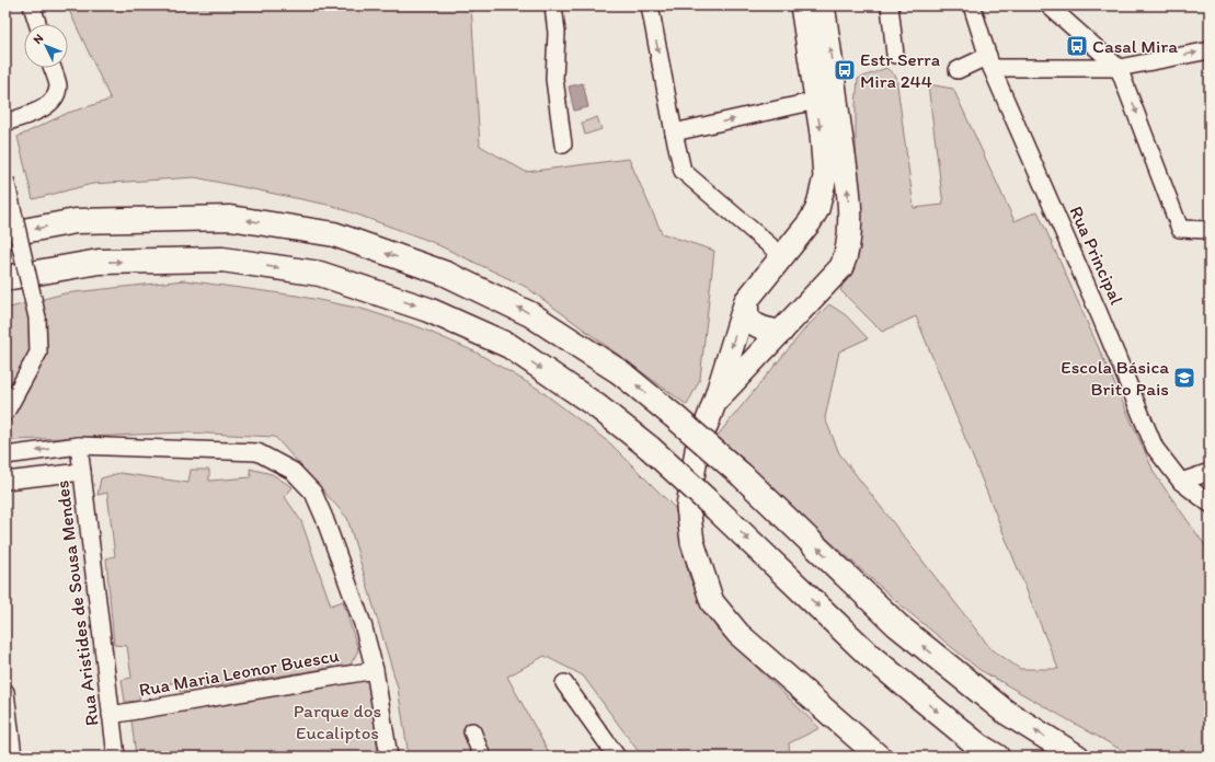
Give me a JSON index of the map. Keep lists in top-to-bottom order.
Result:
{
  "streets": {
    "street": ["Rua Principal", "Rua Aristides de Sousa Mendes", "Rua Maria Leonor Buescu"]
  },
  "crossings": [
    ["Rua Aristides de Sousa Mendes", "Rua Maria Leonor Buescu"]
  ],
  "parks": ["Parque dos Eucaliptos"],
  "places": {
    "bus stop": ["Casal Mira", "Estr Serra Mira 244"],
    "school or university": ["Escola Básica Brito Pais"]
  },
  "north": "top left"
}
